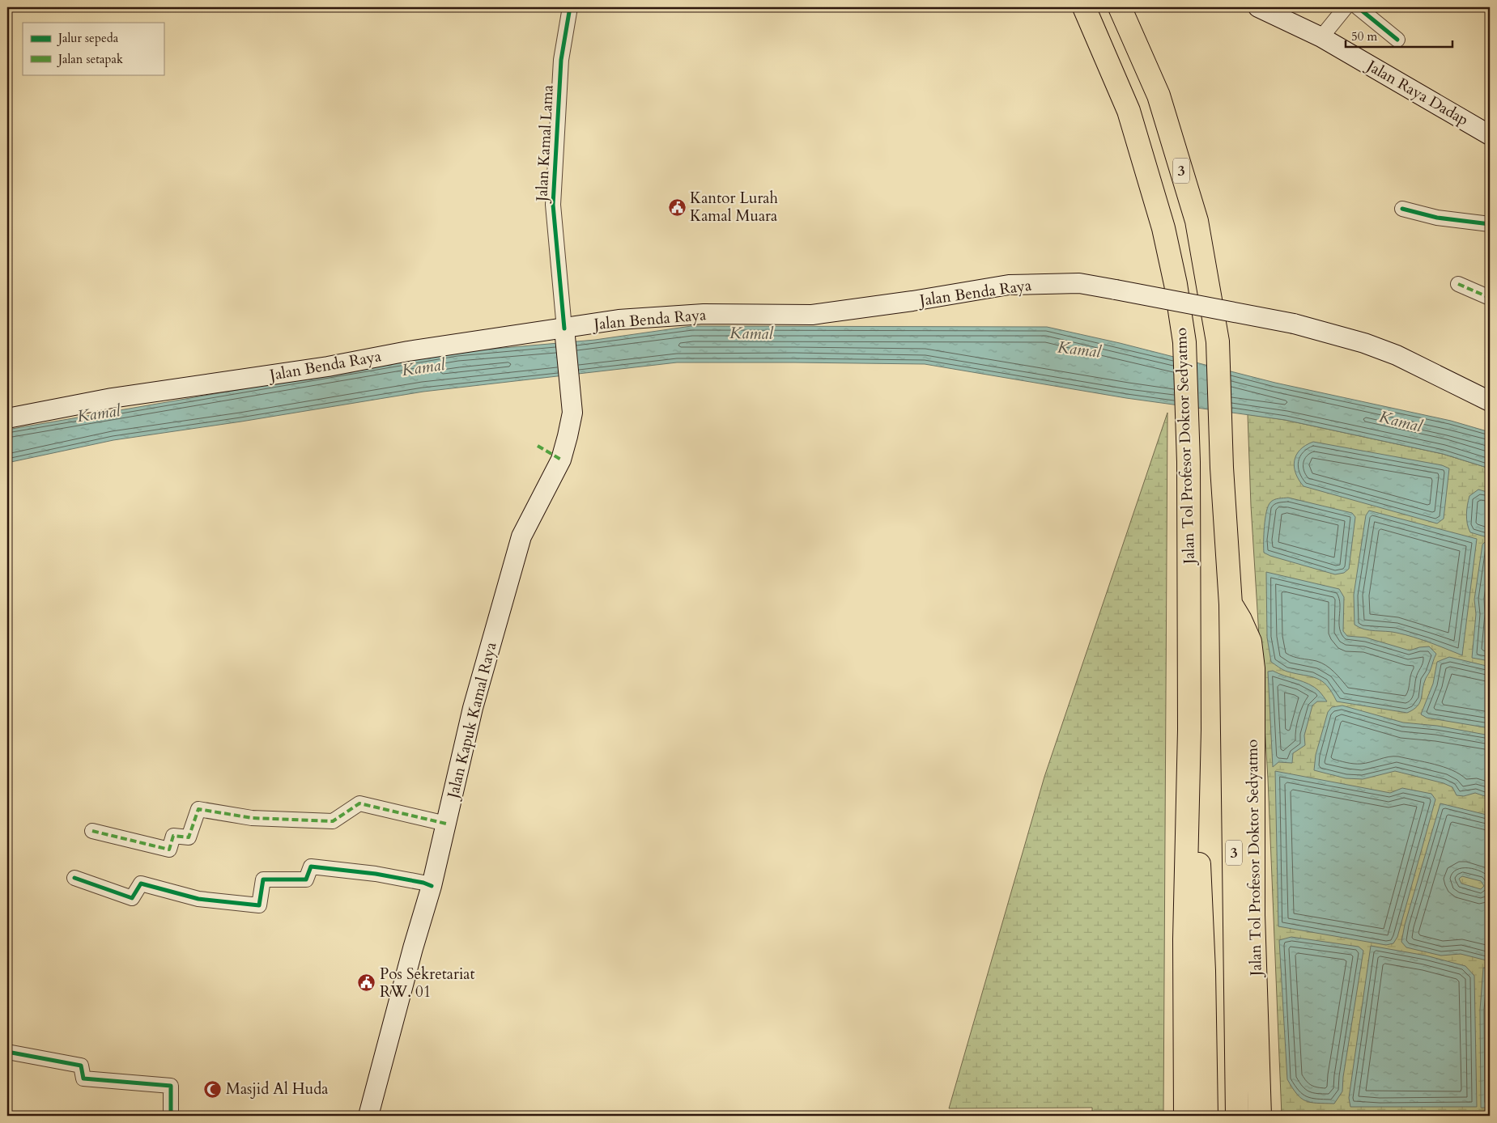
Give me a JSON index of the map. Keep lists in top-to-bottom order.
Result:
{
  "streets": {
    "highway": ["3", "Jalan Tol Profesor Doktor Sedyatmo"],
    "main road": ["Jalan Raya Dadap", "Jalan Benda Raya", "Jalan Kapuk Kamal Raya"],
    "street": ["Jalan Kamal Lama"]
  },
  "crossings": [
    ["Jalan Kamal Lama", "Jalan Benda Raya"],
    ["Jalan Kamal Lama", "Jalan Kapuk Kamal Raya"],
    ["Jalan Benda Raya", "Jalan Kapuk Kamal Raya"]
  ],
  "water": ["Kamal"],
  "places": {
    "public building": ["Kantor Lurah Kamal Muara", "Pos Sekretariat RW. 01"],
    "mosque": ["Masjid Al Huda"]
  },
  "legend": ["Jalur sepeda", "Jalan setapak"],
  "scale_bar": "50 m"
}
